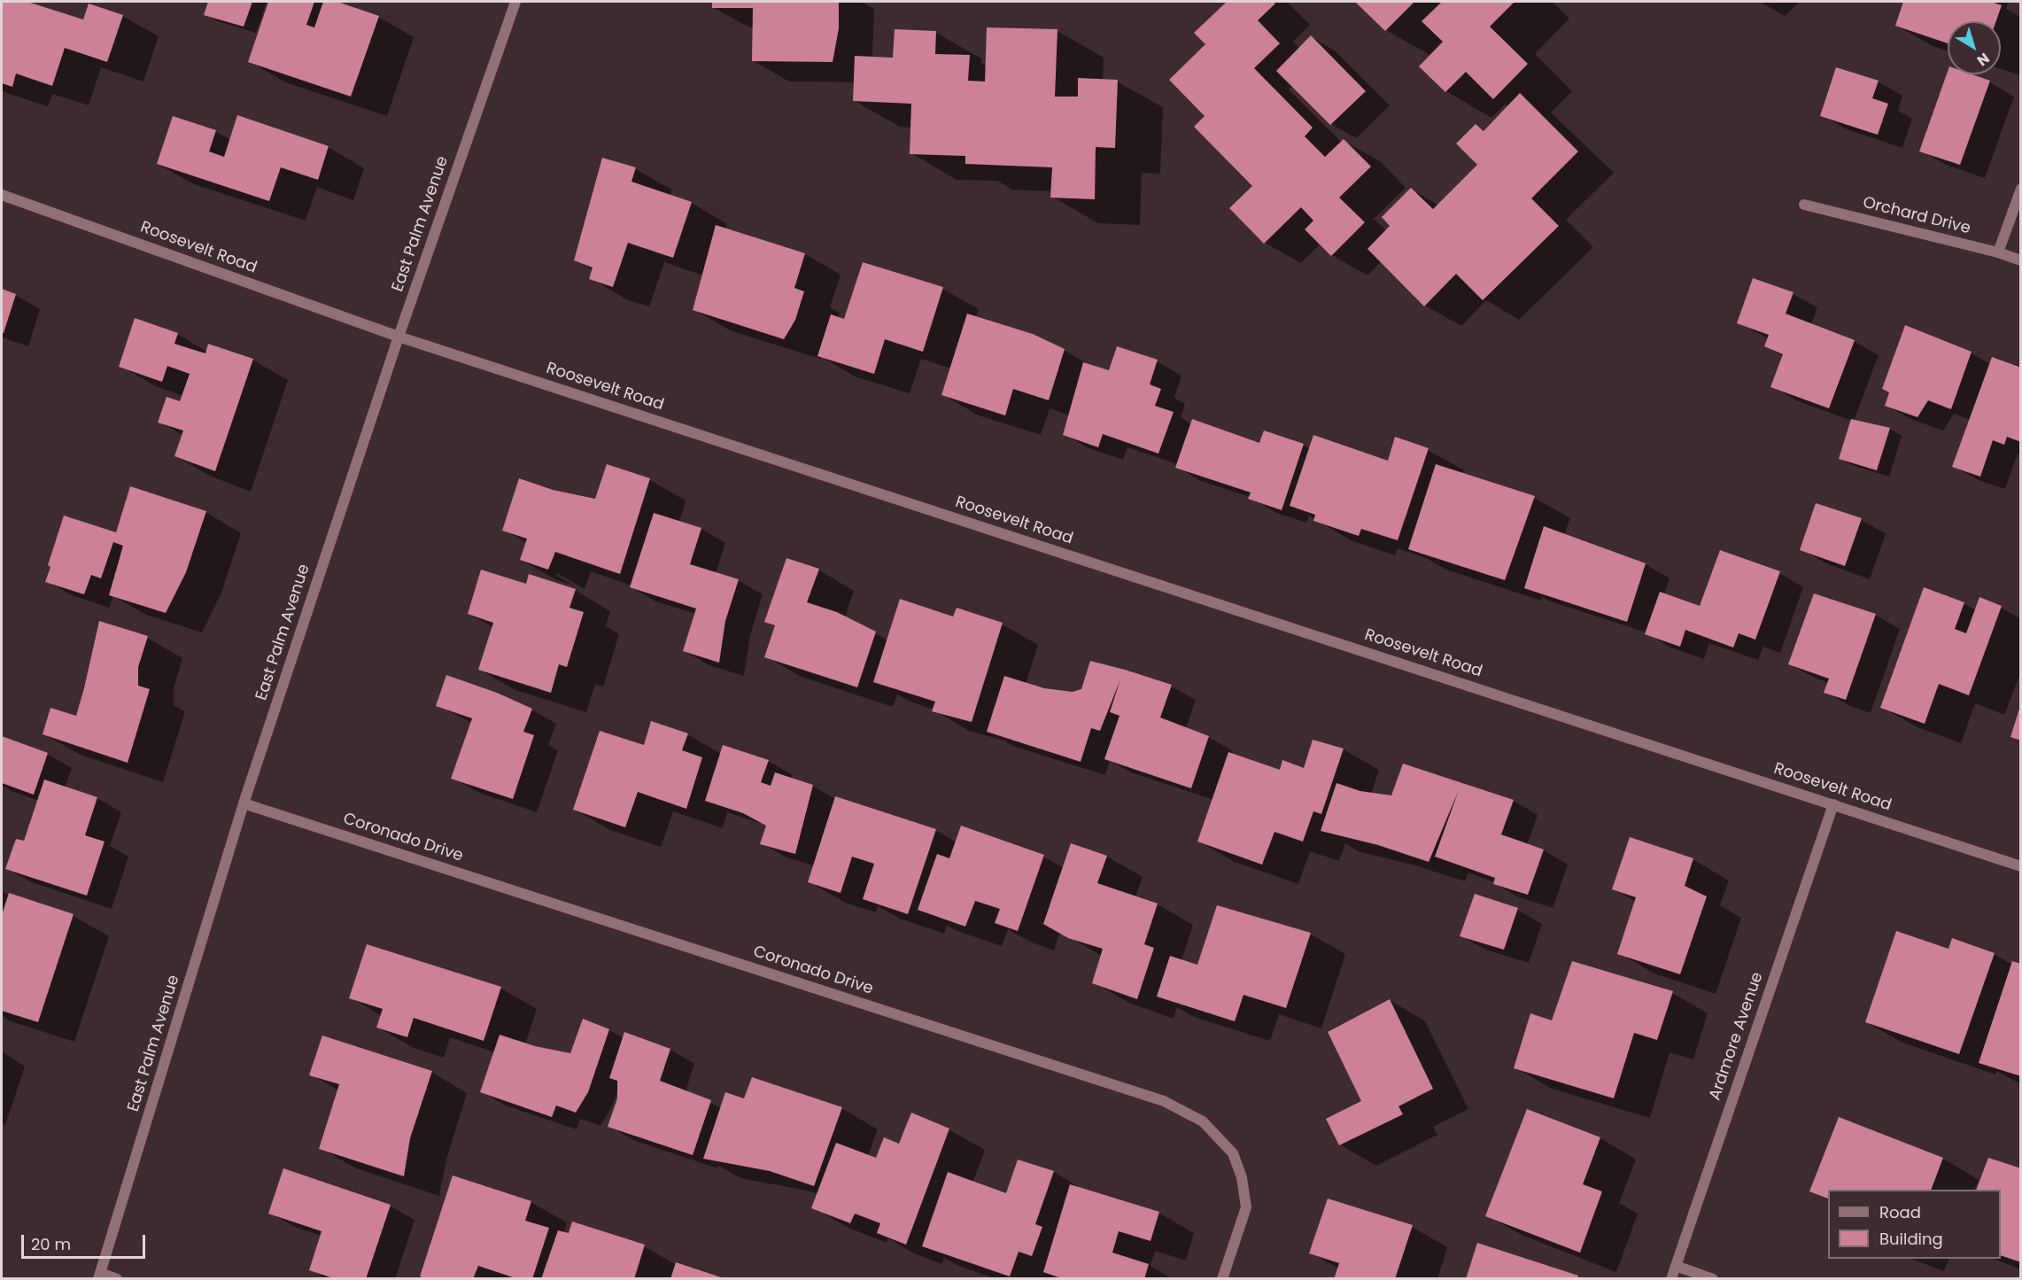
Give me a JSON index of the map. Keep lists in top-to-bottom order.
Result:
{
  "streets": {
    "street": [
      "Orchard Drive",
      "East Palm Avenue",
      "Roosevelt Road",
      "Coronado Drive",
      "Ardmore Avenue"
    ]
  },
  "crossings": [
    ["East Palm Avenue", "Roosevelt Road"],
    ["East Palm Avenue", "Coronado Drive"],
    ["Roosevelt Road", "Ardmore Avenue"]
  ],
  "legend": ["Road", "Building"],
  "scale_bar": "20 m",
  "north": "bottom right"
}
